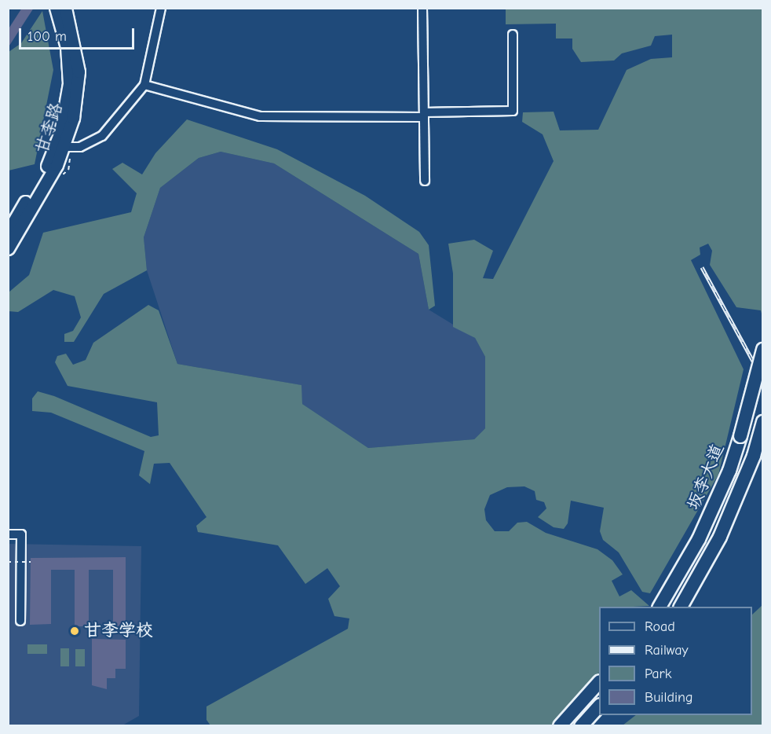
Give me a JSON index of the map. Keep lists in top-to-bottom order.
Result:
{
  "streets": {
    "main road": ["甘李路", "坂李大道"]
  },
  "places": ["甘李学校"],
  "legend": [
    "Road",
    "Railway",
    "Park",
    "Building"
  ],
  "scale_bar": "100 m"
}
